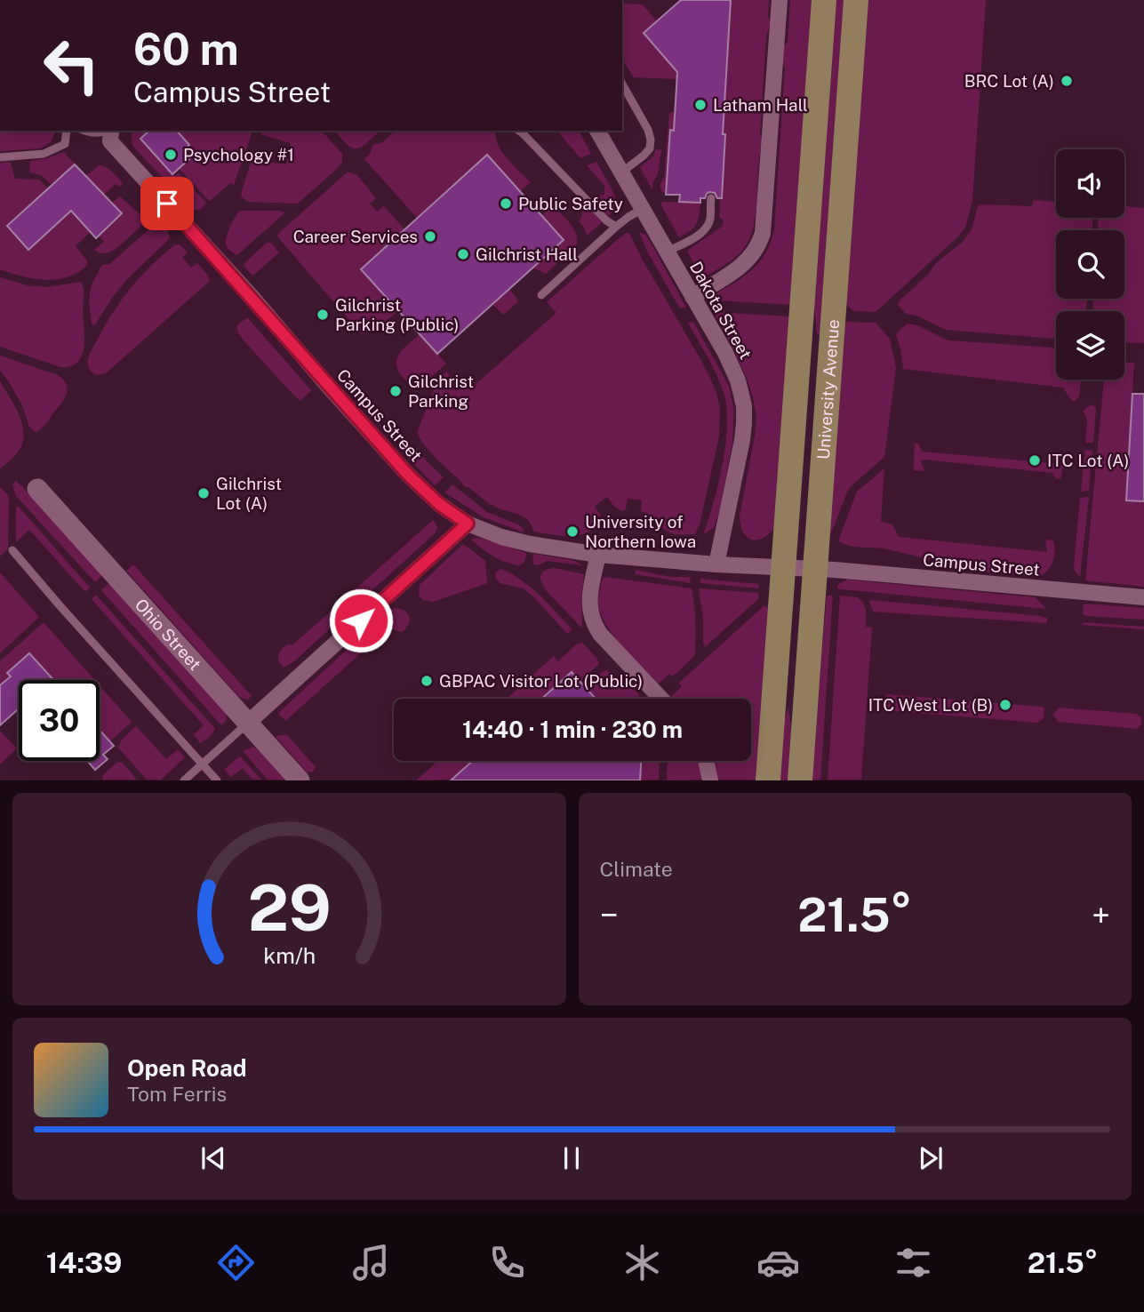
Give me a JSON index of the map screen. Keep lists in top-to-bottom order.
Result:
{
  "streets": {
    "main road": ["University Avenue"],
    "street": ["Dakota Street", "Campus Street", "Ohio Street"]
  },
  "crossings": [
    ["Dakota Street", "Campus Street"],
    ["University Avenue", "Campus Street"]
  ],
  "places": [
    "BRC Lot (A)",
    "Latham Hall",
    "Psychology #1",
    "Public Safety",
    "Career Services",
    "Gilchrist Hall",
    "Gilchrist Parking (Public)",
    "Gilchrist Parking",
    "ITC Lot (A)",
    "Gilchrist Lot (A)",
    "University of Northern Iowa",
    "GBPAC Visitor Lot (Public)",
    "ITC West Lot (B)"
  ],
  "page": {
    "turn": ["60 m", "Campus Street"],
    "limit": "30",
    "trip": "14:40 · 1 min · 230 m",
    "tile": "Climate",
    "heat": ["−", "21.5°", "+"],
    "song": ["Open Road", "Tom Ferris"],
    "tabs": ["14:39", "21.5°"],
    "gauge": ["29", "km/h"]
  }
}
